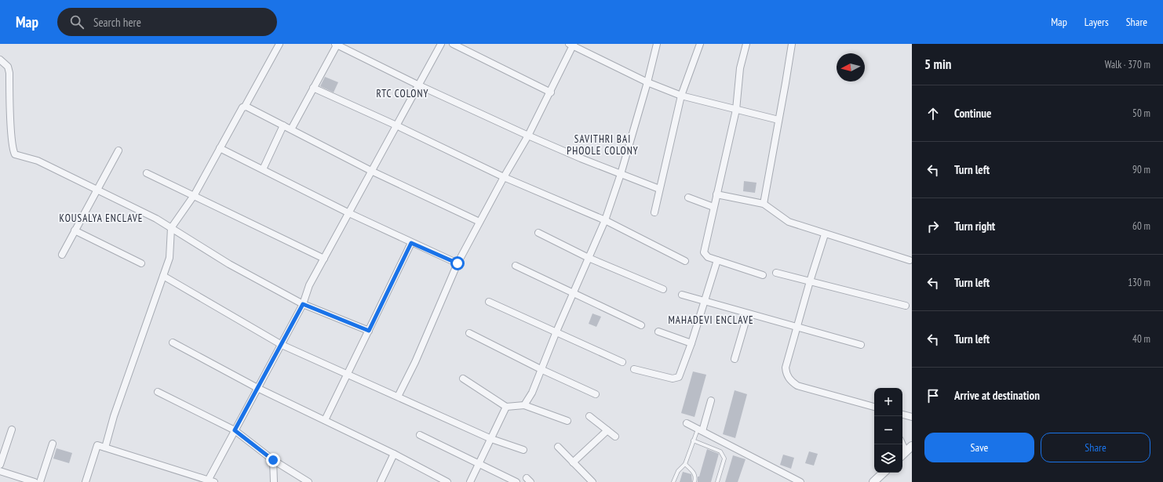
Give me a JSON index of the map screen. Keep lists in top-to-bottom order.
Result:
{
  "districts": [
    "RTC COLONY",
    "SAVITHRI BAI PHOOLE COLONY",
    "KOUSALYA ENCLAVE",
    "MAHADEVI ENCLAVE"
  ],
  "north": "left",
  "page": {
    "header": "Map",
    "search": "Search here",
    "nav": ["Map", "Layers", "Share"],
    "heading": ["5 min", "Walk · 370 m"],
    "list": [
      ["Continue", "50 m"],
      ["Turn left", "90 m"],
      ["Turn right", "60 m"],
      ["Turn left", "130 m"],
      ["Turn left", "40 m"],
      "Arrive at destination"
    ],
    "map_buttons": ["+", "−"],
    "buttons": ["Save", "Share"]
  }
}
